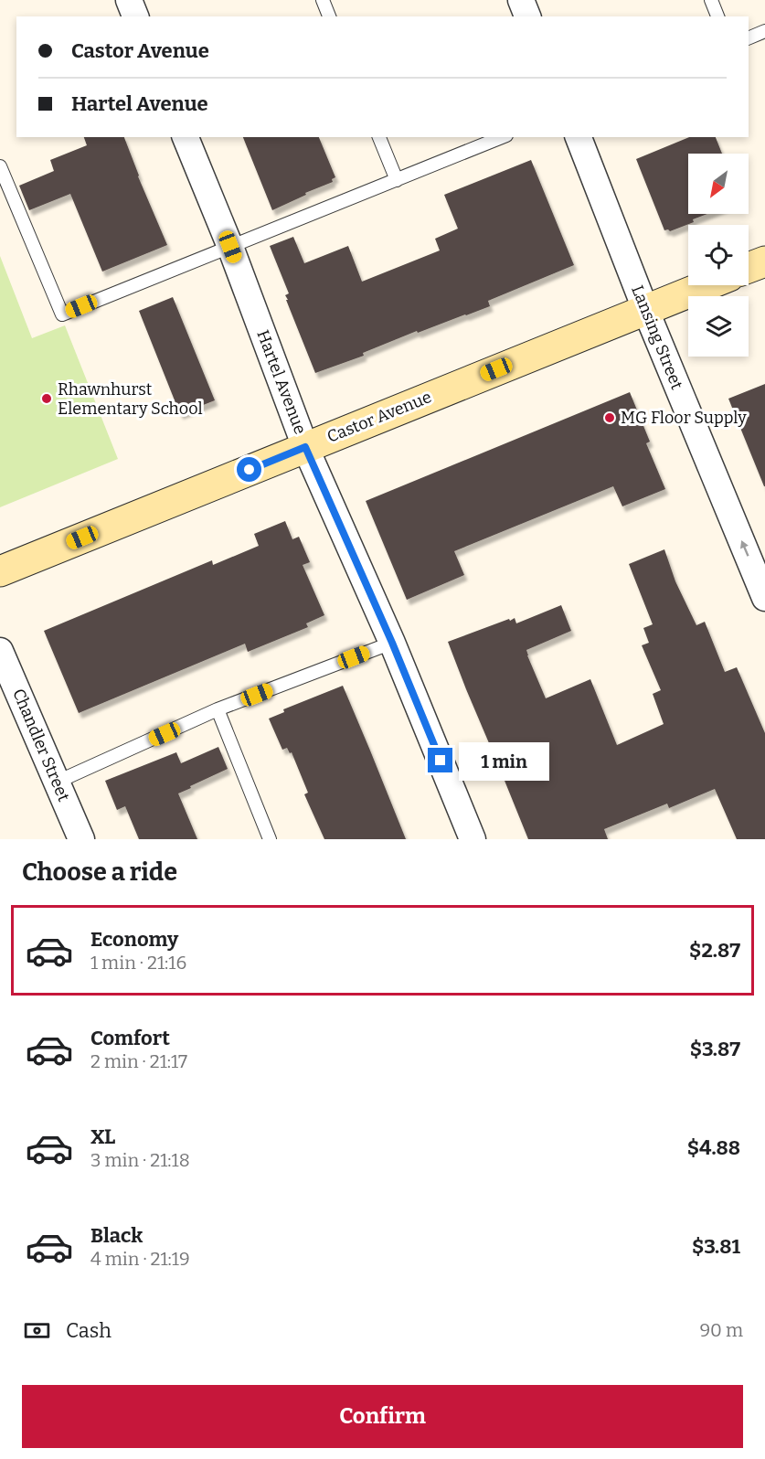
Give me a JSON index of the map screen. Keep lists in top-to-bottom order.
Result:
{
  "streets": {
    "main road": ["Castor Avenue"],
    "street": ["Lansing Street", "Hartel Avenue", "Chandler Street"]
  },
  "crossings": [
    ["Lansing Street", "Castor Avenue"],
    ["Hartel Avenue", "Castor Avenue"]
  ],
  "one_way": ["Lansing Street"],
  "places": ["Rhawnhurst Elementary School", "MG Floor Supply"],
  "north": "bottom left",
  "page": {
    "banner": ["Castor Avenue", "Hartel Avenue"],
    "bubble": "1 min",
    "heading": "Choose a ride",
    "list": [
      {
        "name": "Economy",
        "note": "1 min · 21:16",
        "value": "$2.87"
      },
      {
        "name": "Comfort",
        "note": "2 min · 21:17",
        "value": "$3.87"
      },
      {
        "name": "XL",
        "note": "3 min · 21:18",
        "value": "$4.88"
      },
      {
        "name": "Black",
        "note": "4 min · 21:19",
        "value": "$3.81"
      }
    ],
    "pay": ["Cash", "90 m"],
    "buttons": "Confirm"
  }
}
